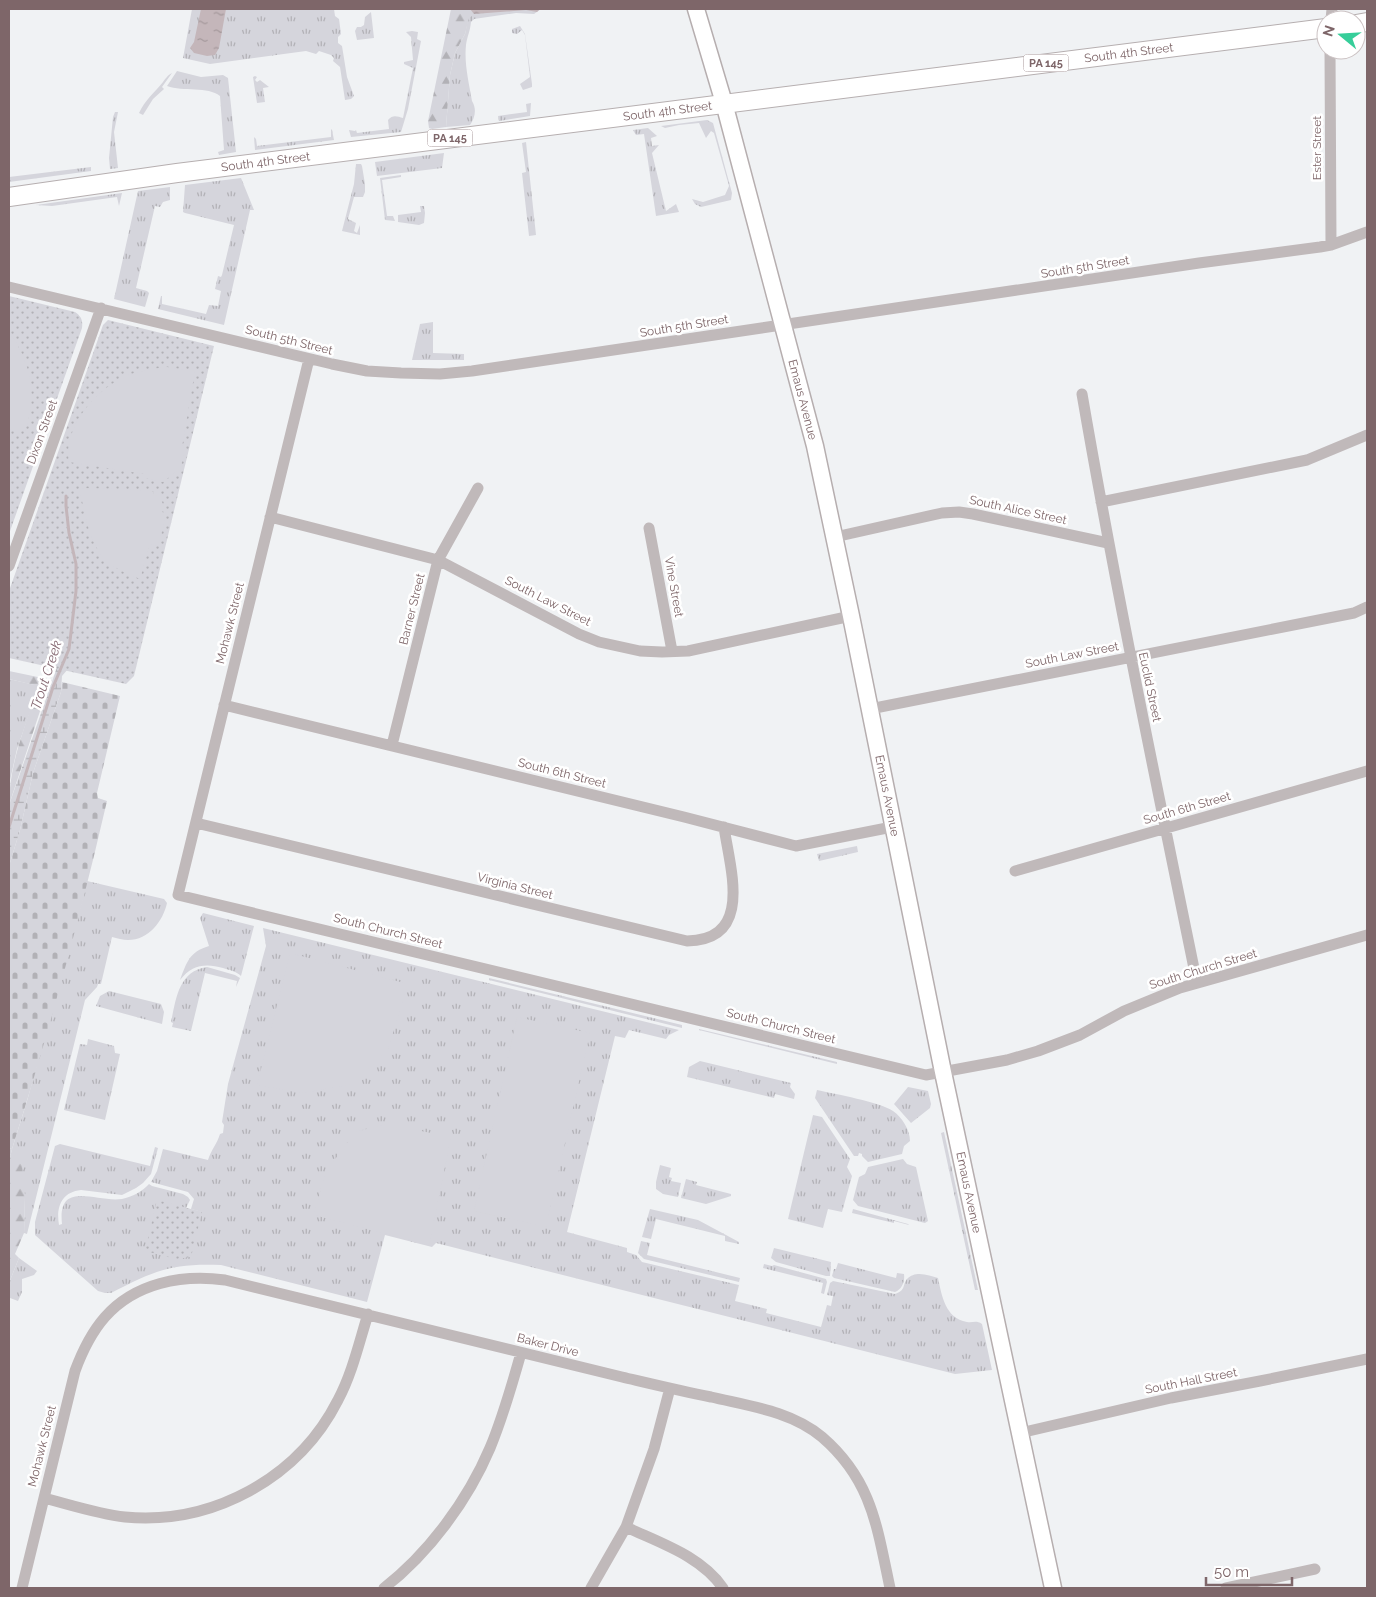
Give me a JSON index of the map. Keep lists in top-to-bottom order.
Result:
{
  "streets": {
    "main road": ["South 4th Street", "PA 145", "Emaus Avenue"],
    "street": [
      "Ester Street",
      "South 5th Street",
      "Dixon Street",
      "South Alice Street",
      "Vine Street",
      "South Law Street",
      "Barner Street",
      "Mohawk Street",
      "Euclid Street",
      "South 6th Street",
      "Virginia Street",
      "South Church Street",
      "Baker Drive",
      "South Hall Street"
    ]
  },
  "crossings": [
    ["South 4th Street", "Emaus Avenue"],
    ["Ester Street", "South 5th Street"],
    ["South 5th Street", "Emaus Avenue"],
    ["South 5th Street", "Dixon Street"],
    ["South 5th Street", "Mohawk Street"],
    ["Emaus Avenue", "South Alice Street"],
    ["Emaus Avenue", "South Law Street"],
    ["Emaus Avenue", "South 6th Street"],
    ["Emaus Avenue", "South Church Street"],
    ["Emaus Avenue", "South Hall Street"],
    ["South Alice Street", "Euclid Street"],
    ["Vine Street", "South Law Street"],
    ["South Law Street", "Barner Street"],
    ["South Law Street", "Mohawk Street"],
    ["South Law Street", "Euclid Street"],
    ["Barner Street", "South 6th Street"],
    ["Mohawk Street", "South 6th Street"],
    ["Mohawk Street", "Virginia Street"],
    ["Mohawk Street", "South Church Street"],
    ["Mohawk Street", "Baker Drive"],
    ["Euclid Street", "South 6th Street"],
    ["Euclid Street", "South Church Street"],
    ["South 6th Street", "Virginia Street"]
  ],
  "water": ["Trout Creek"],
  "scale_bar": "50 m",
  "north": "left"
}
